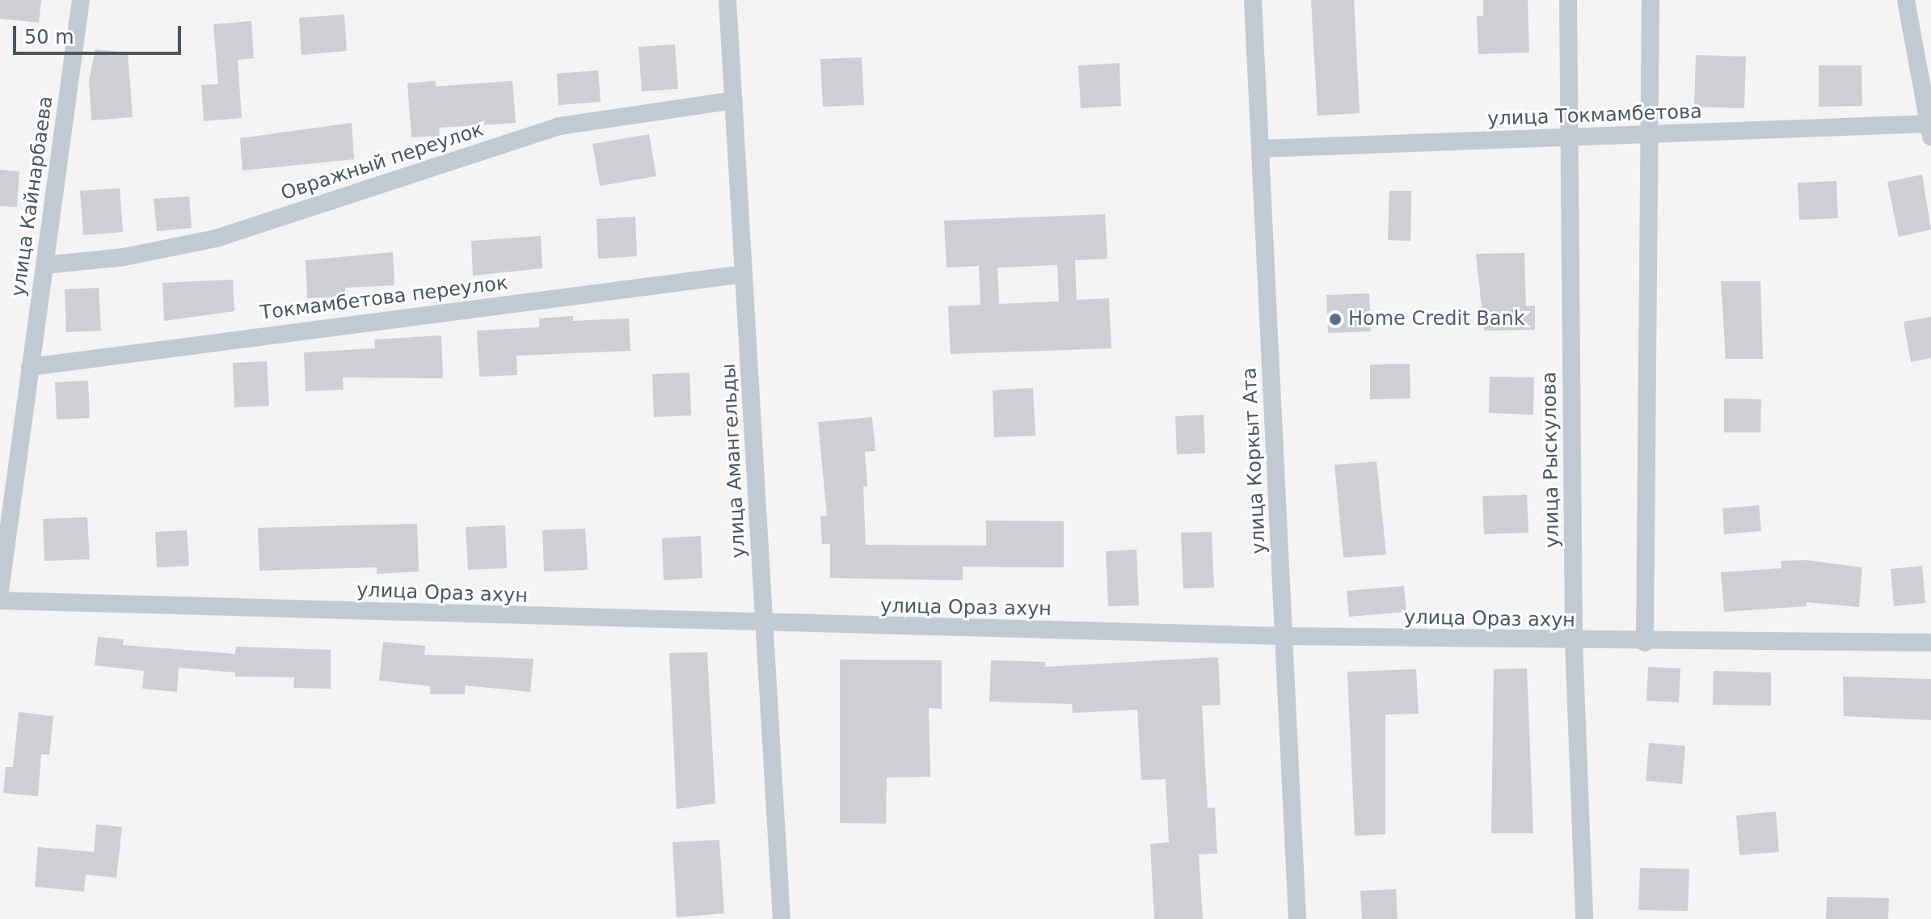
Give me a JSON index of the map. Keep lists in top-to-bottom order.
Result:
{
  "streets": {
    "street": [
      "улица Токмамбетова",
      "Овражный переулок",
      "улица Кайнарбаева",
      "Токмамбетова переулок",
      "улица Рыскулова",
      "улица Амангельды",
      "улица Коркыт Ата",
      "улица Ораз ахун"
    ]
  },
  "crossings": [
    ["улица Токмамбетова", "улица Рыскулова"],
    ["улица Токмамбетова", "улица Коркыт Ата"],
    ["Овражный переулок", "улица Кайнарбаева"],
    ["Овражный переулок", "улица Амангельды"],
    ["улица Кайнарбаева", "Токмамбетова переулок"],
    ["Токмамбетова переулок", "улица Амангельды"],
    ["улица Рыскулова", "улица Ораз ахун"],
    ["улица Амангельды", "улица Ораз ахун"],
    ["улица Коркыт Ата", "улица Ораз ахун"]
  ],
  "places": ["Home Credit Bank"],
  "scale_bar": "50 m"
}
